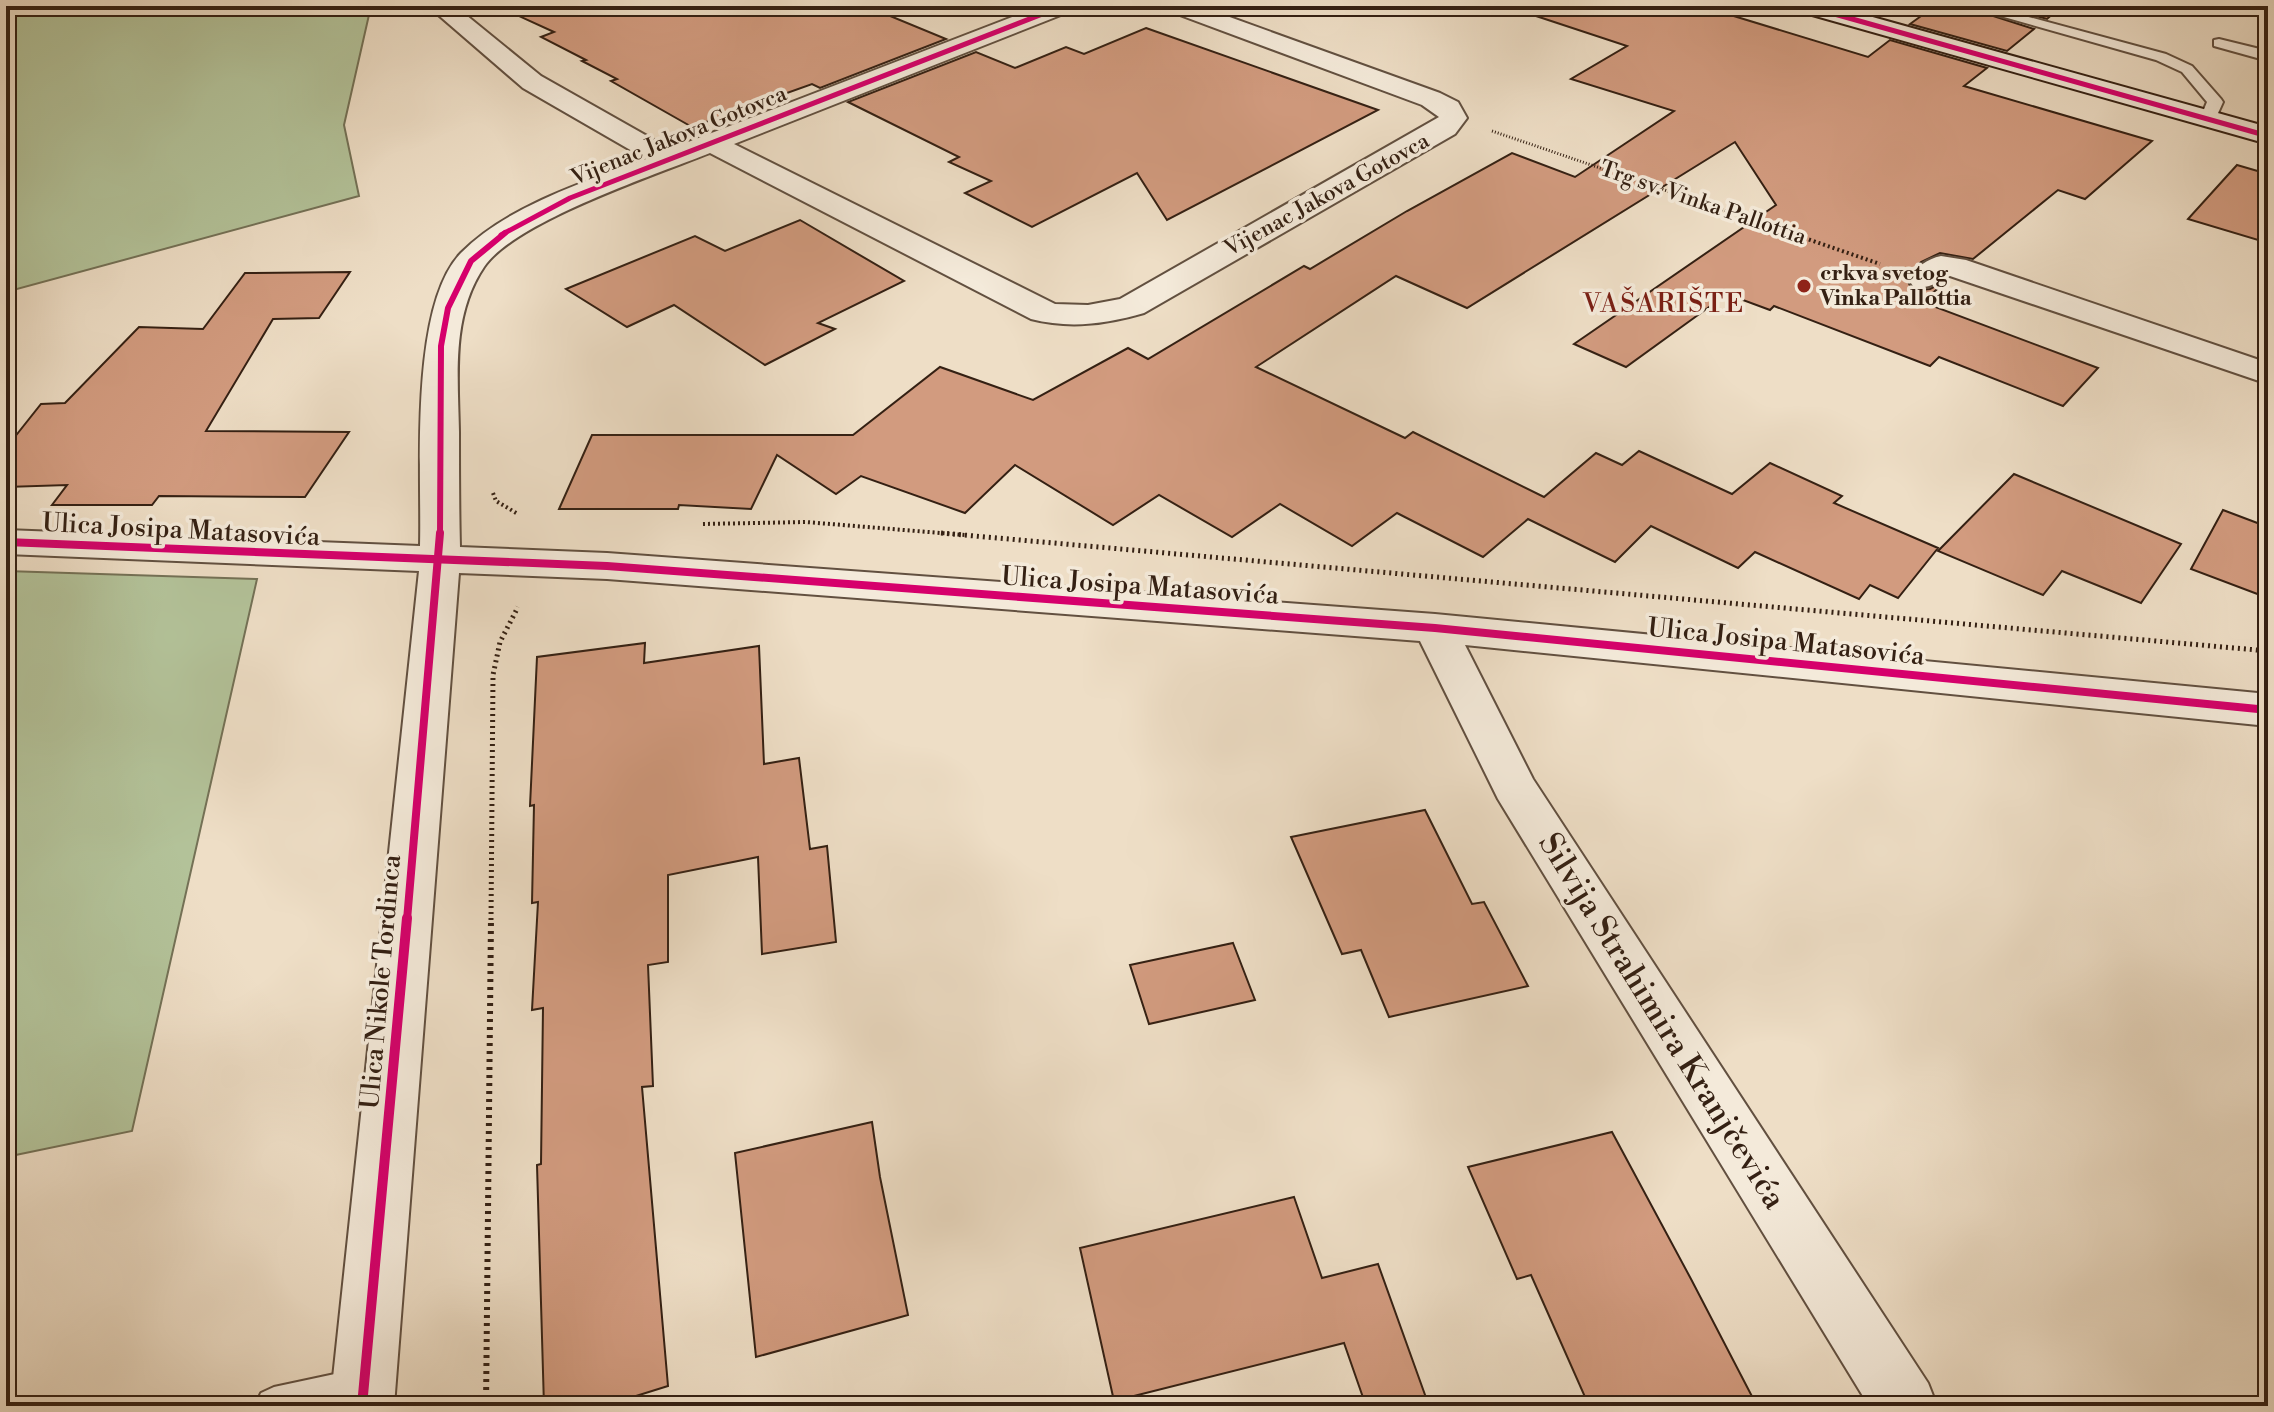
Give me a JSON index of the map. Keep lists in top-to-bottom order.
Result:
{
  "streets": {
    "street": [
      "Vijenac Jakova Gotovca",
      "Ulica Josipa Matasovića",
      "Ulica Nikole Tordinca",
      "Silvija Strahimira Kranjčevića"
    ],
    "path": ["Trg sv. Vinka Pallottia"]
  },
  "crossings": [
    ["Vijenac Jakova Gotovca", "Trg sv. Vinka Pallottia"],
    ["Vijenac Jakova Gotovca", "Ulica Josipa Matasovića"],
    ["Vijenac Jakova Gotovca", "Ulica Nikole Tordinca"],
    ["Ulica Josipa Matasovića", "Ulica Nikole Tordinca"],
    ["Ulica Josipa Matasovića", "Silvija Strahimira Kranjčevića"]
  ],
  "districts": ["VAŠARIŠTE"],
  "places": ["crkva svetog Vinka Pallottia"]
}
